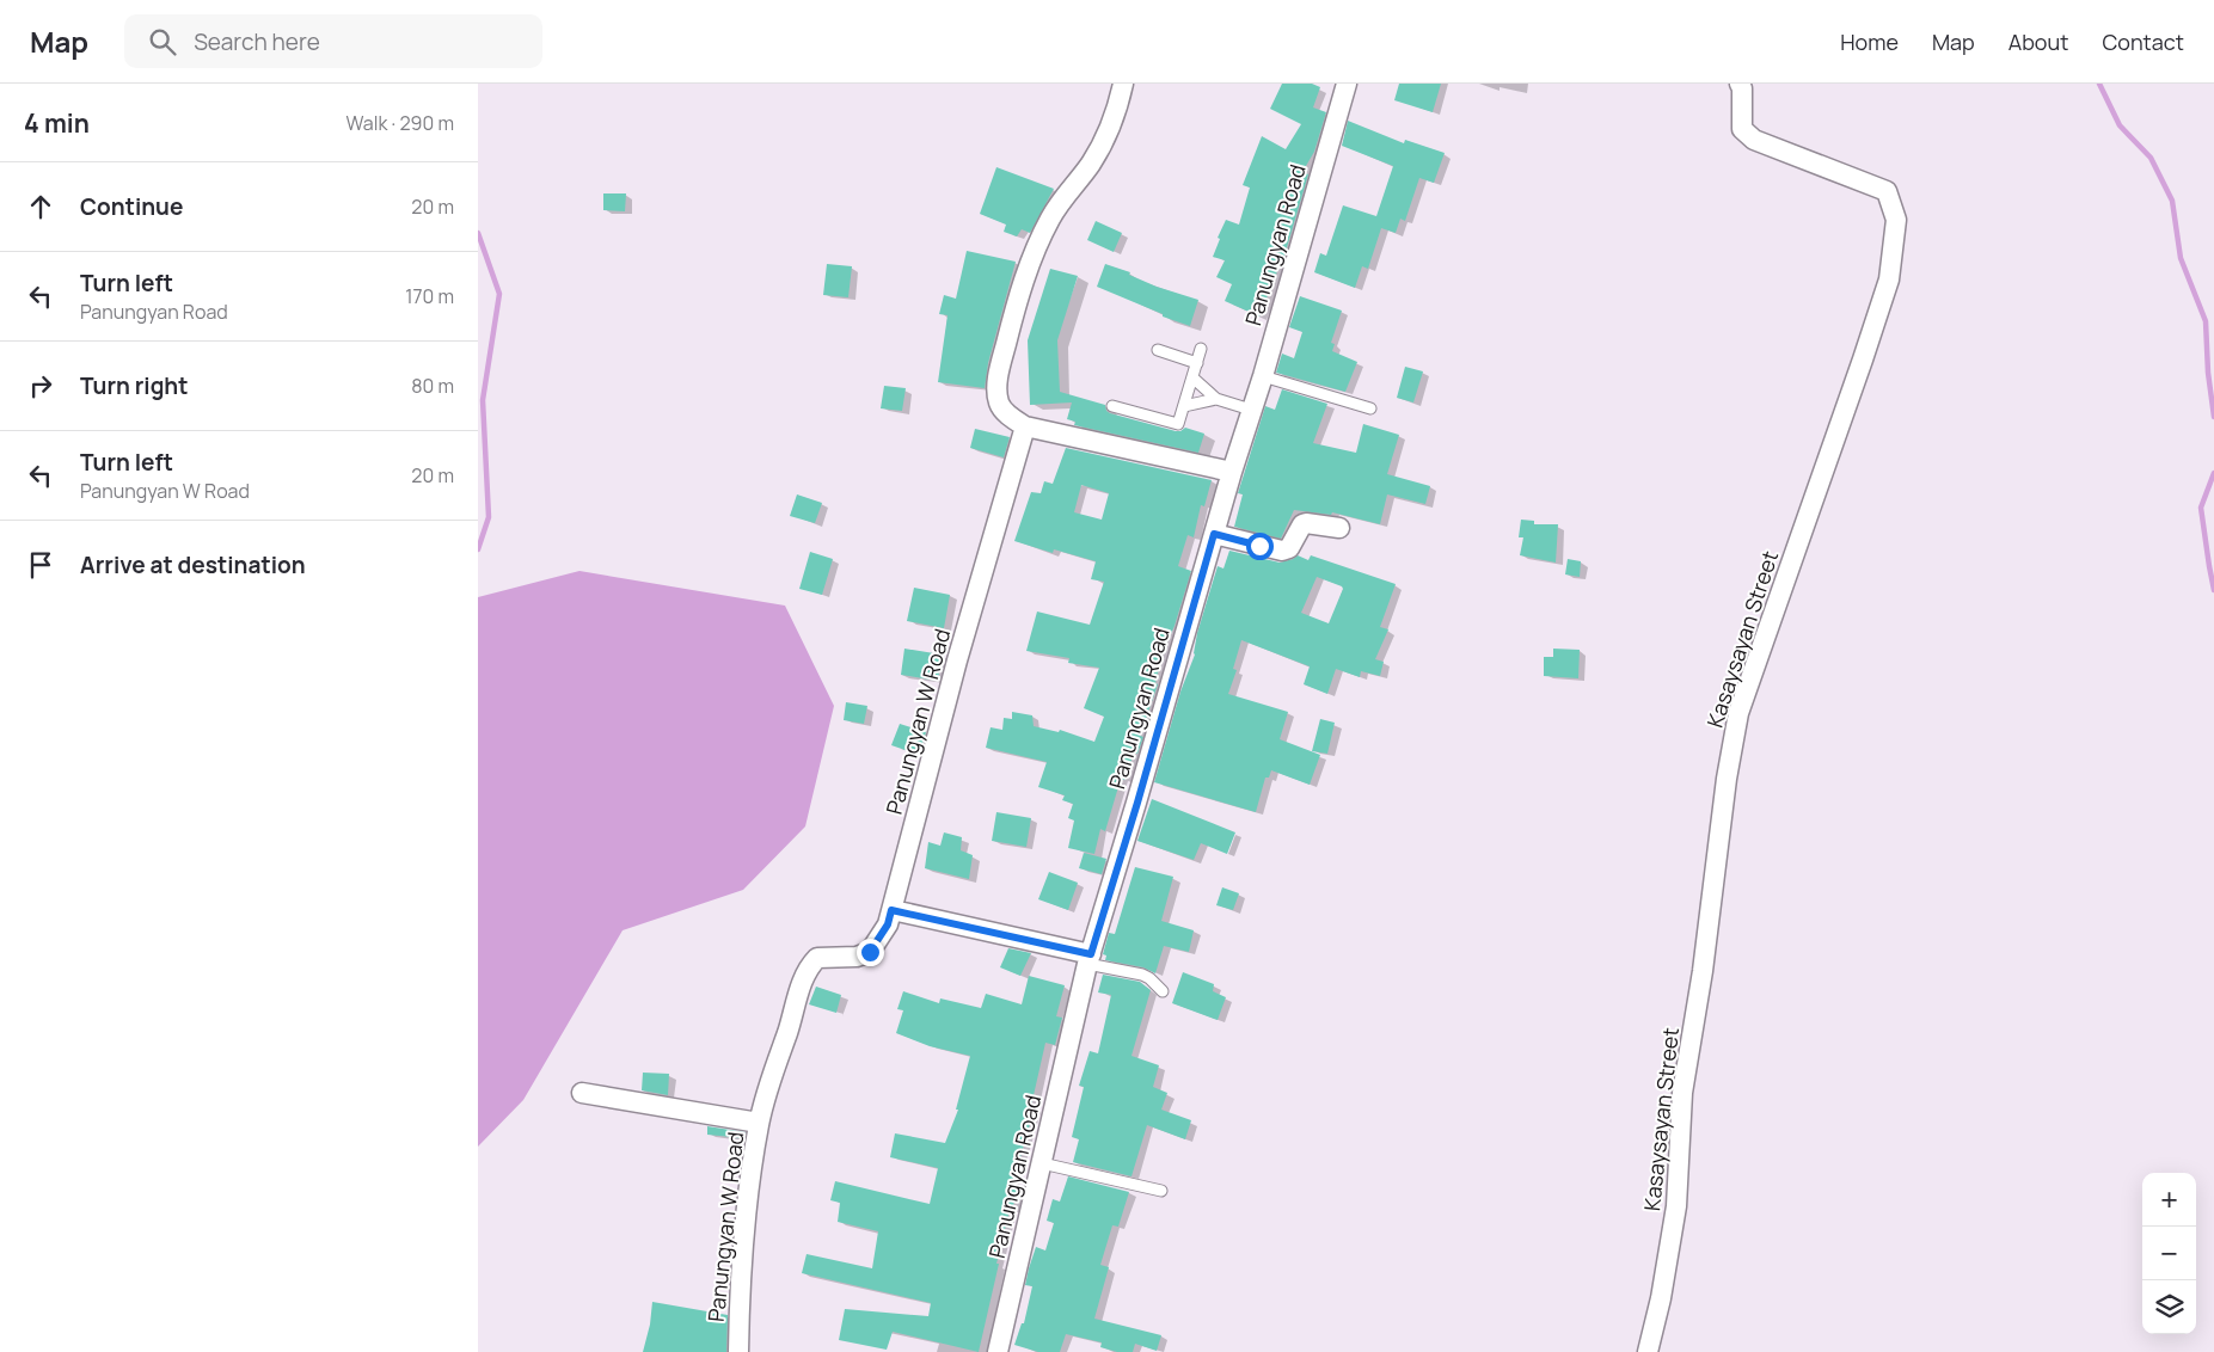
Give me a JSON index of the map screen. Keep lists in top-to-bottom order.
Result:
{
  "streets": {
    "street": ["Panungyan Road", "Kasaysayan Street", "Panungyan W Road"]
  },
  "page": {
    "header": "Map",
    "search": "Search here",
    "nav": [
      "Home",
      "Map",
      "About",
      "Contact"
    ],
    "heading": ["4 min", "Walk · 290 m"],
    "list": [
      ["Continue", "20 m"],
      ["Turn left", "Panungyan Road", "170 m"],
      ["Turn right", "80 m"],
      ["Turn left", "Panungyan W Road", "20 m"],
      "Arrive at destination"
    ],
    "map_buttons": ["+", "−"]
  }
}
